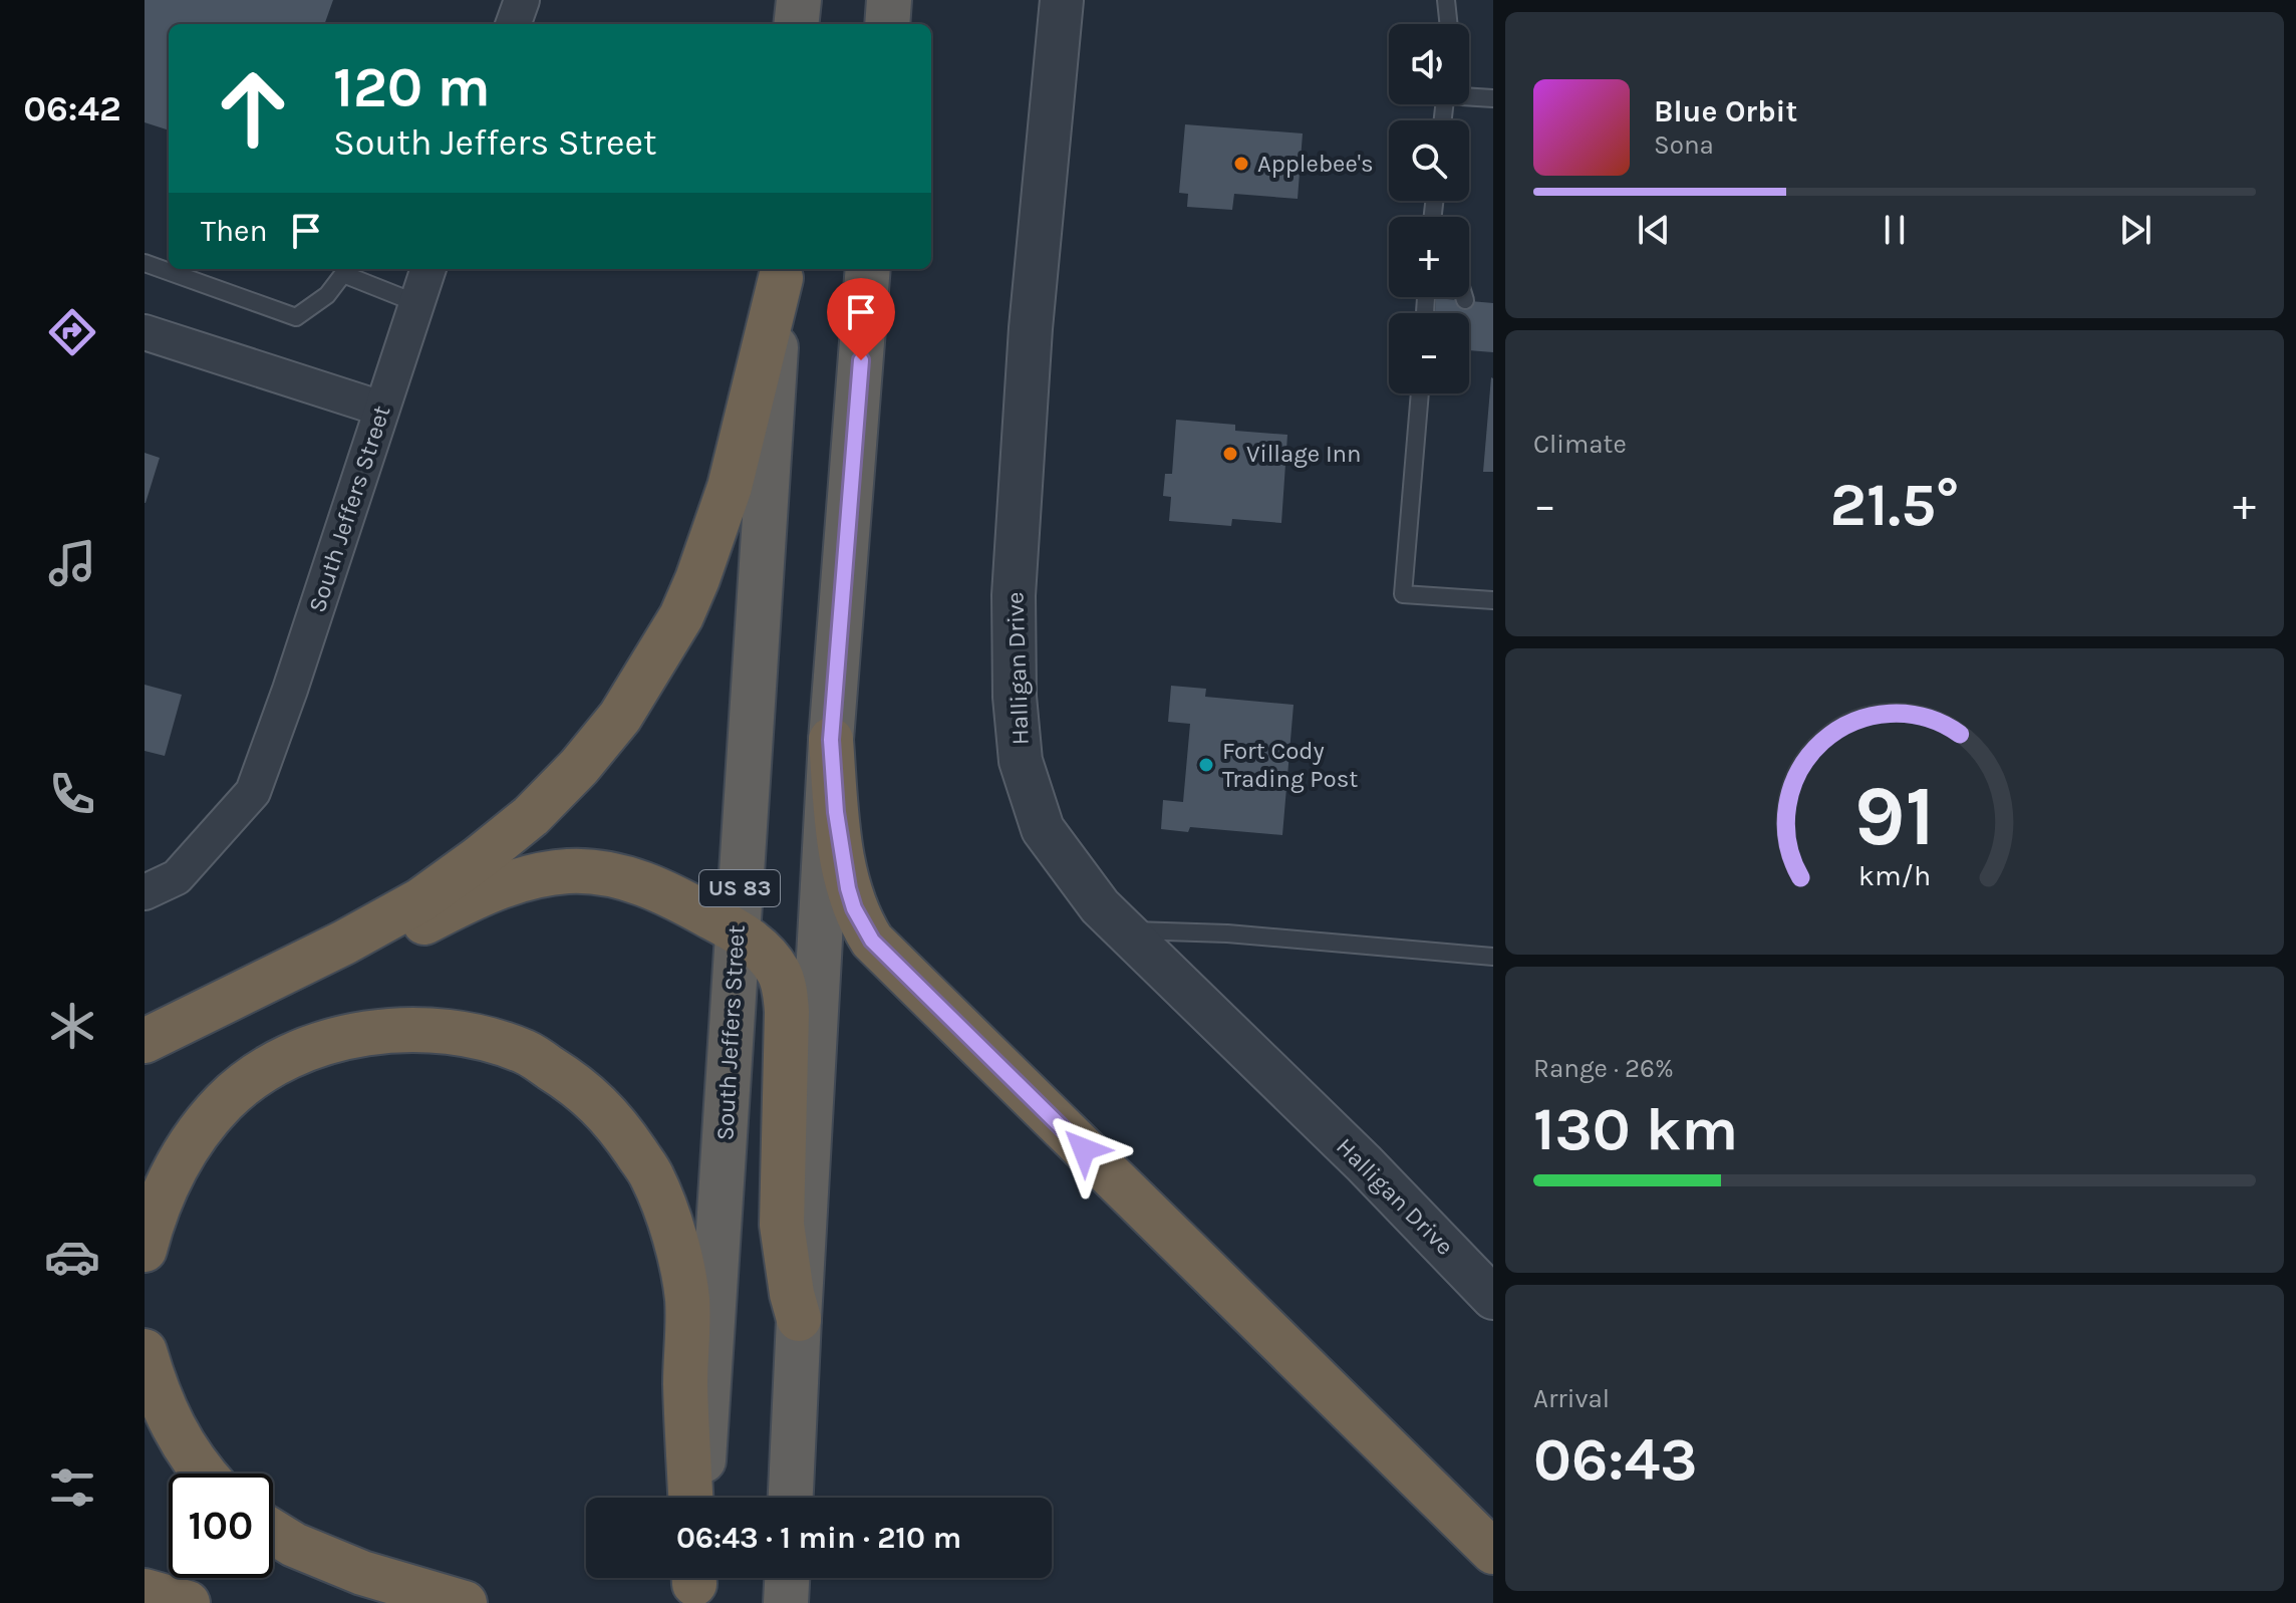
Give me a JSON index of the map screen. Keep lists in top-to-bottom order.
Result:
{
  "streets": {
    "highway": ["South Jeffers Street", "US 83"],
    "street": ["Halligan Drive"]
  },
  "places": ["Applebee's", "Village Inn", "Fort Cody Trading Post"],
  "page": {
    "tabs": "06:42",
    "map_buttons": ["+", "−"],
    "turn": ["120 m", "South Jeffers Street"],
    "song": ["Blue Orbit", "Sona"],
    "then": "Then",
    "tile": [
      "Climate",
      ["Range · 26%", "130 km"],
      ["Arrival", "06:43"]
    ],
    "heat": ["−", "21.5°", "+"],
    "limit": "100",
    "trip": "06:43 · 1 min · 210 m",
    "gauge": ["91", "km/h"]
  }
}
